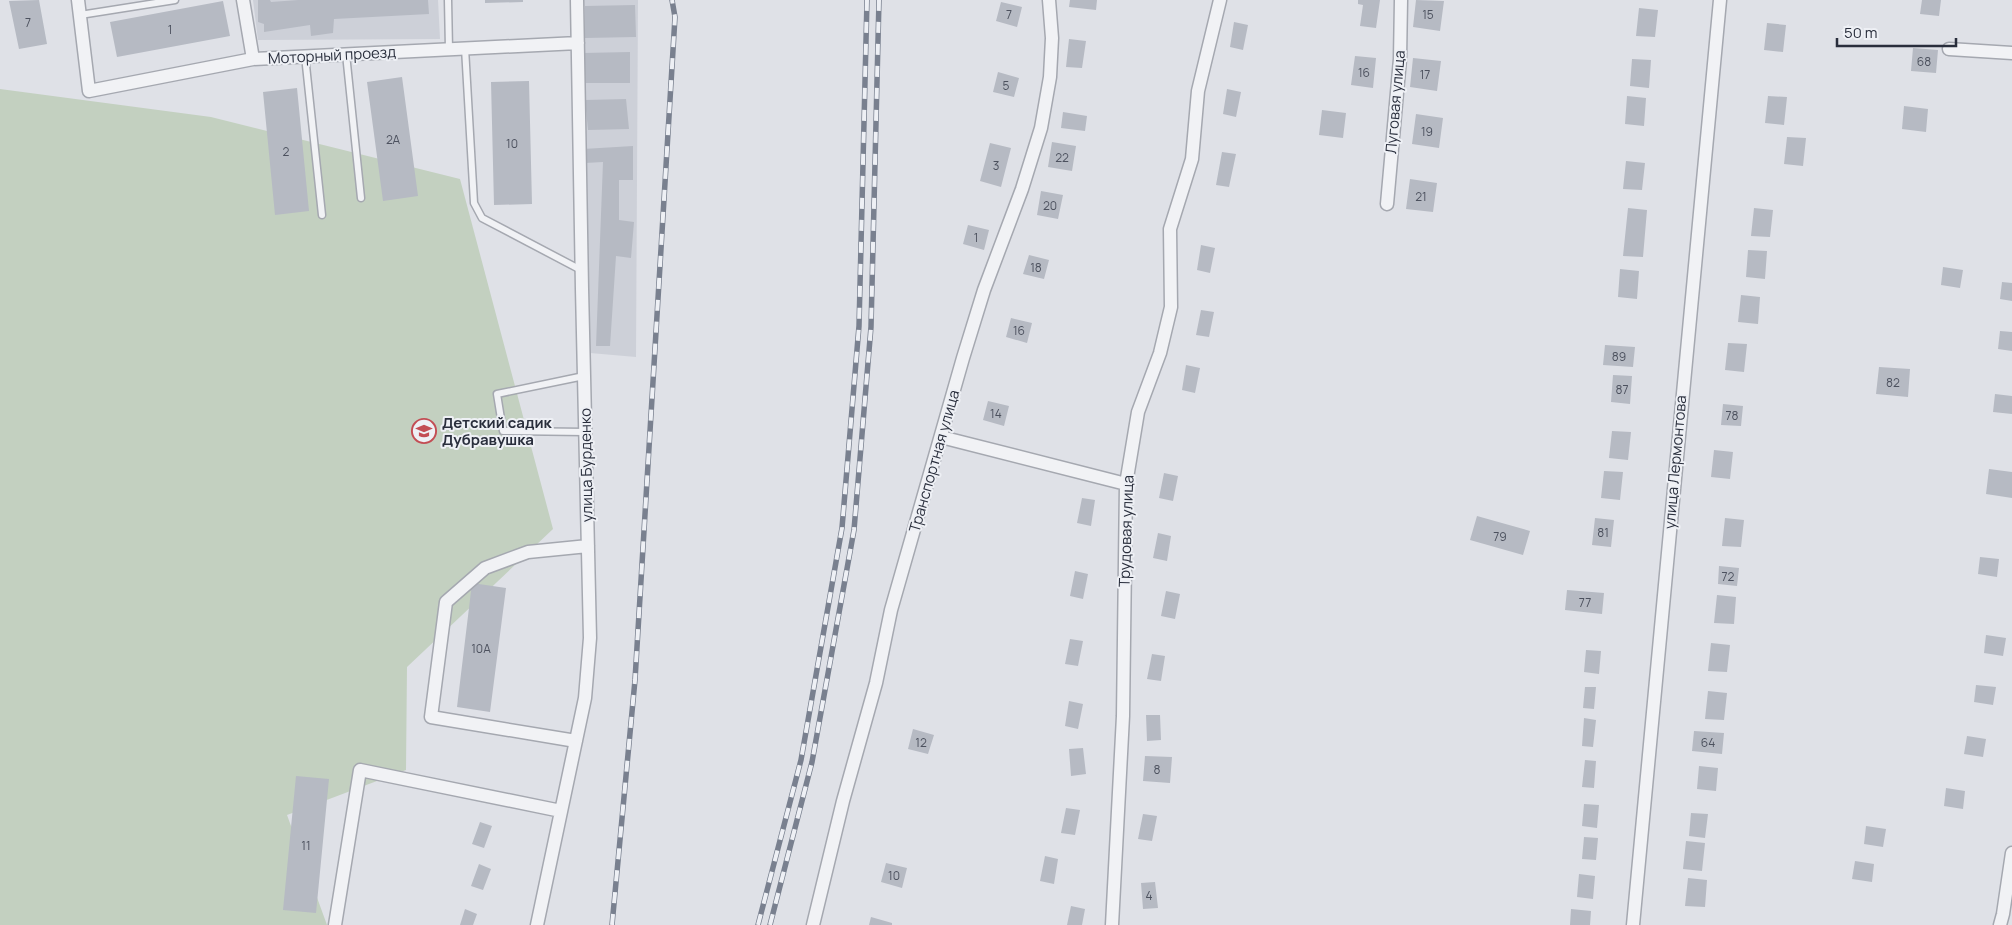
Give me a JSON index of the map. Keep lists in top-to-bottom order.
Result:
{
  "streets": {
    "street": [
      "Моторный проезд",
      "Луговая улица",
      "Транспортная улица",
      "улица Лермонтова",
      "улица Бурденко",
      "Трудовая улица"
    ]
  },
  "crossings": [
    ["Моторный проезд", "улица Бурденко"]
  ],
  "places": {
    "school or university": ["Детский садик Дубравушка"]
  },
  "house_numbers": [
    "7",
    "15",
    "7",
    "1",
    "68",
    "16",
    "17",
    "5",
    "19",
    "2А",
    "10",
    "2",
    "22",
    "3",
    "21",
    "20",
    "1",
    "18",
    "16",
    "89",
    "82",
    "87",
    "14",
    "78",
    "81",
    "79",
    "72",
    "77",
    "10А",
    "12",
    "64",
    "8",
    "11",
    "10",
    "4"
  ],
  "scale_bar": "50 m"
}
